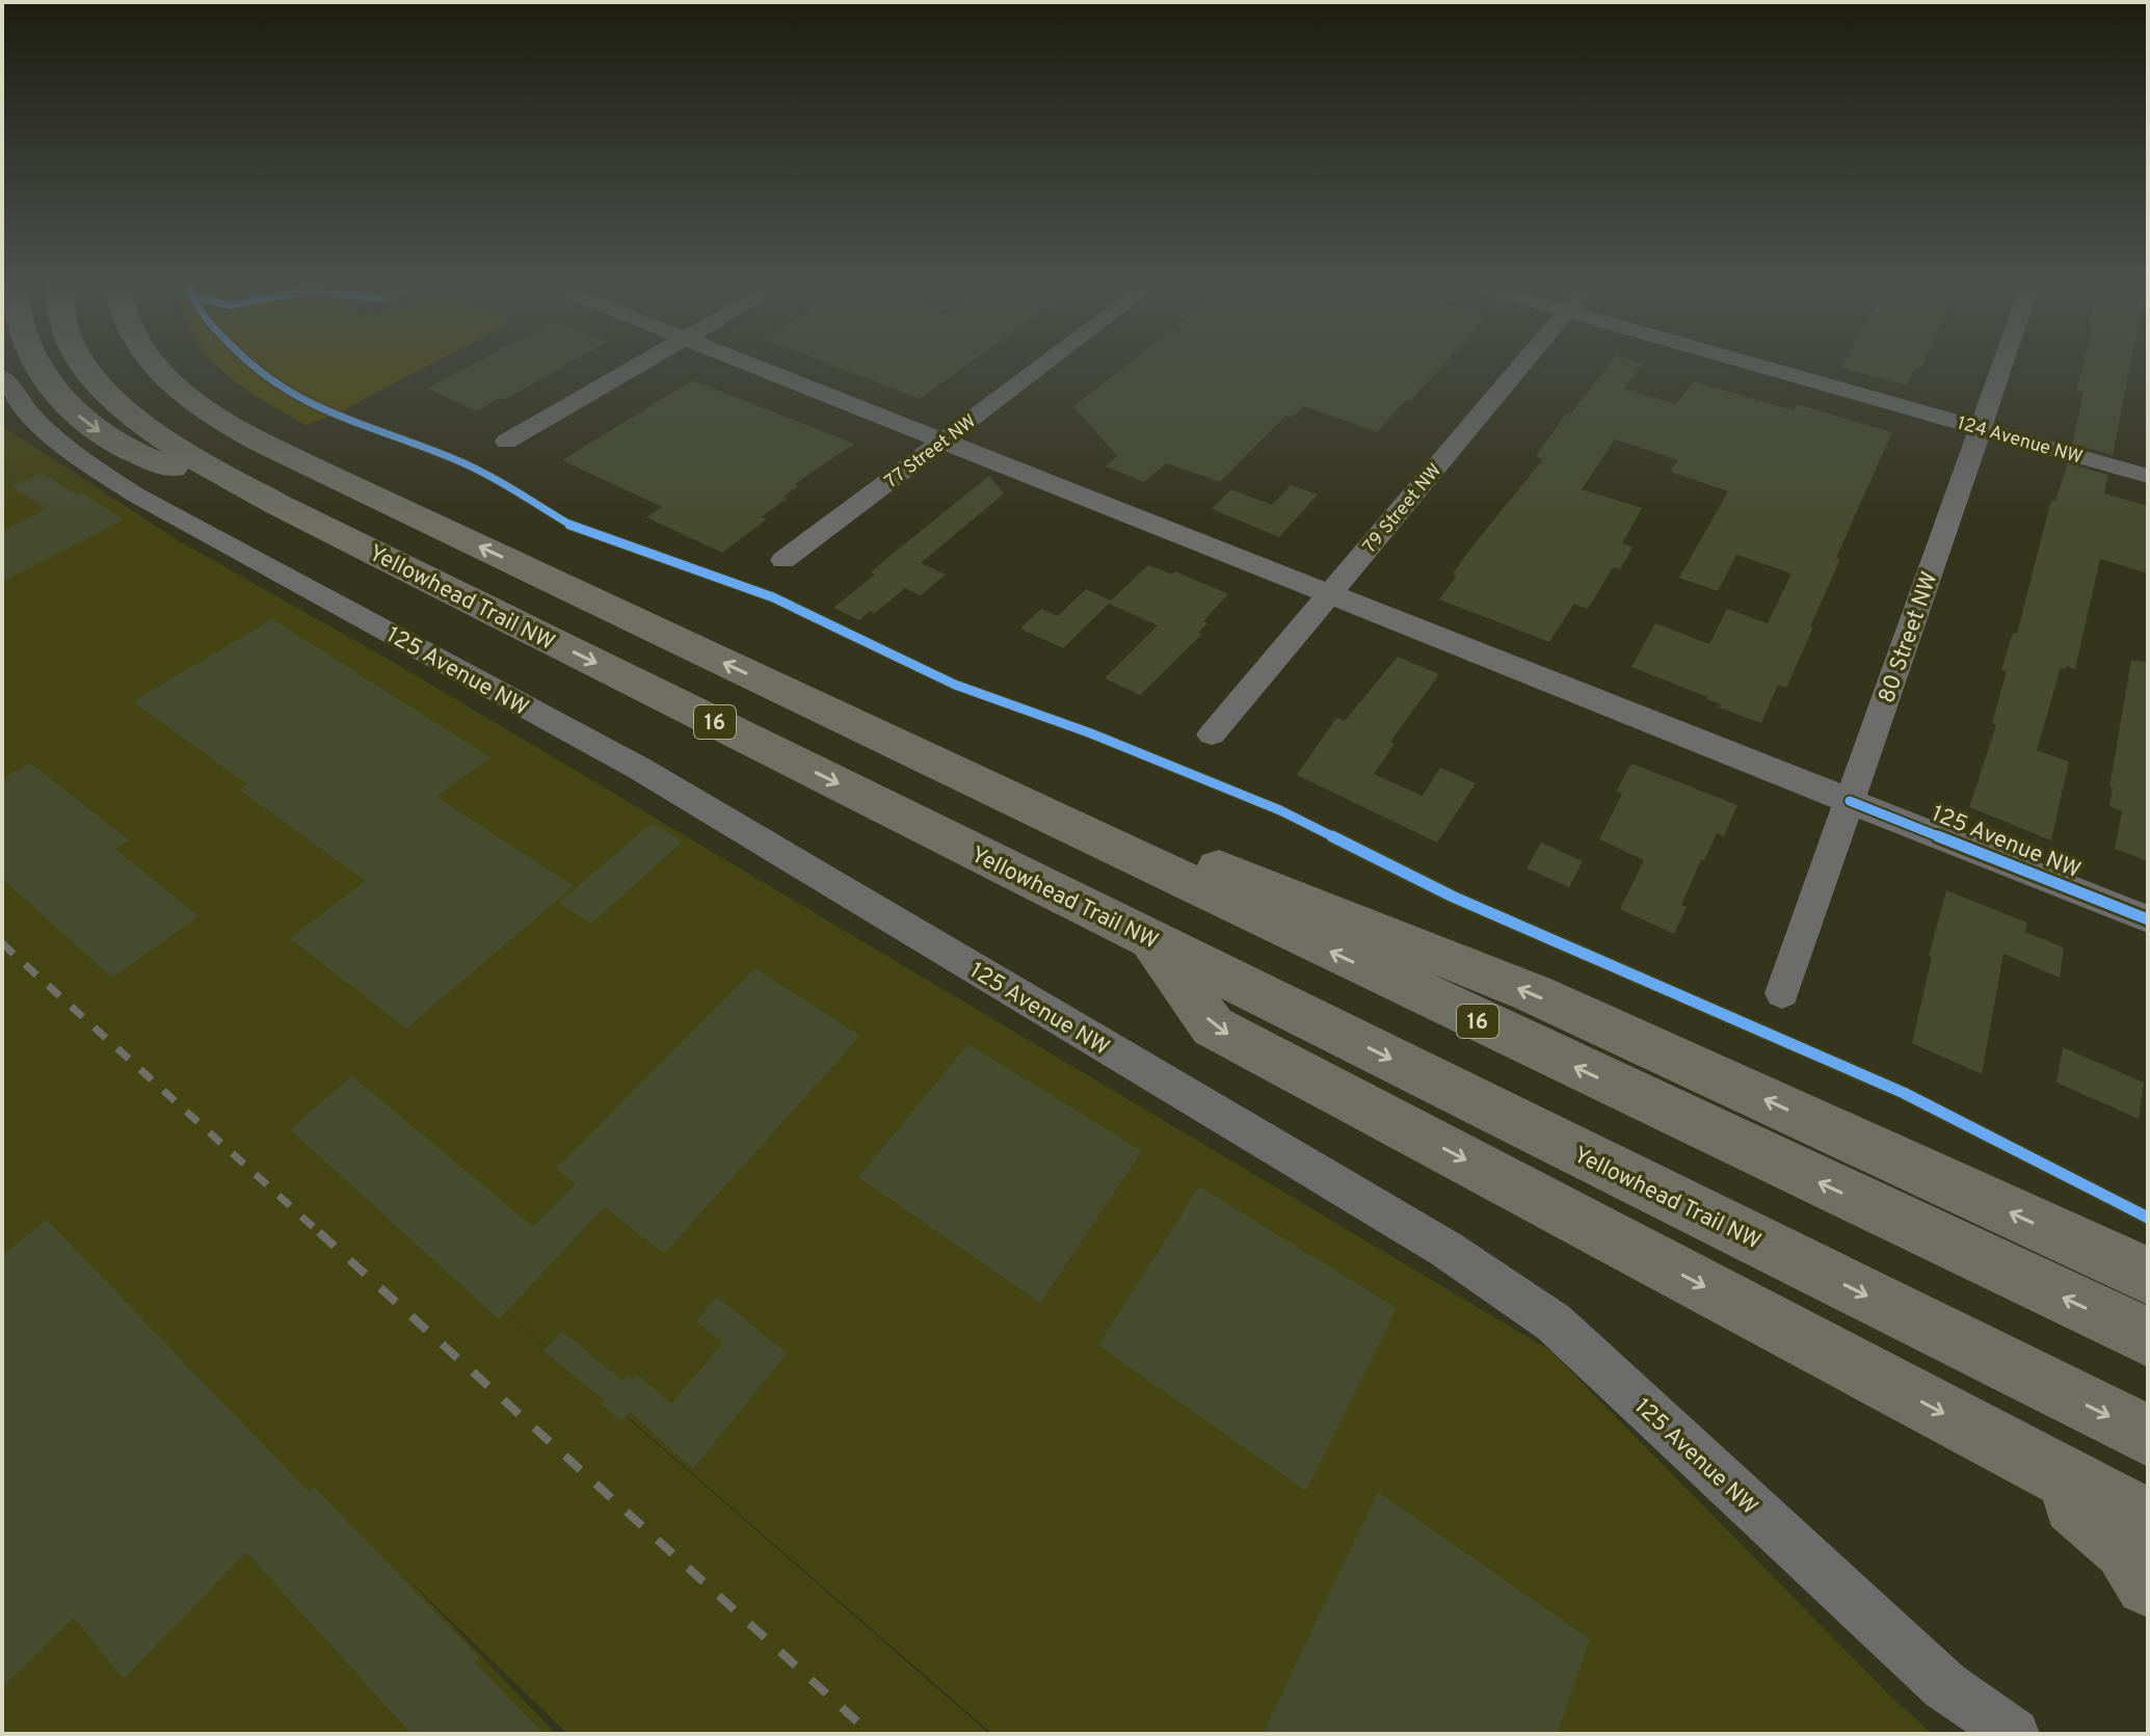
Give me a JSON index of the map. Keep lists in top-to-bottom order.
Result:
{
  "streets": {
    "highway": ["Yellowhead Trail NW", "16"],
    "street": [
      "124 Avenue NW",
      "77 Street NW",
      "79 Street NW",
      "80 Street NW",
      "125 Avenue NW"
    ]
  },
  "crossings": [
    ["124 Avenue NW", "80 Street NW"],
    ["77 Street NW", "125 Avenue NW"],
    ["79 Street NW", "125 Avenue NW"],
    ["80 Street NW", "125 Avenue NW"]
  ]
}
